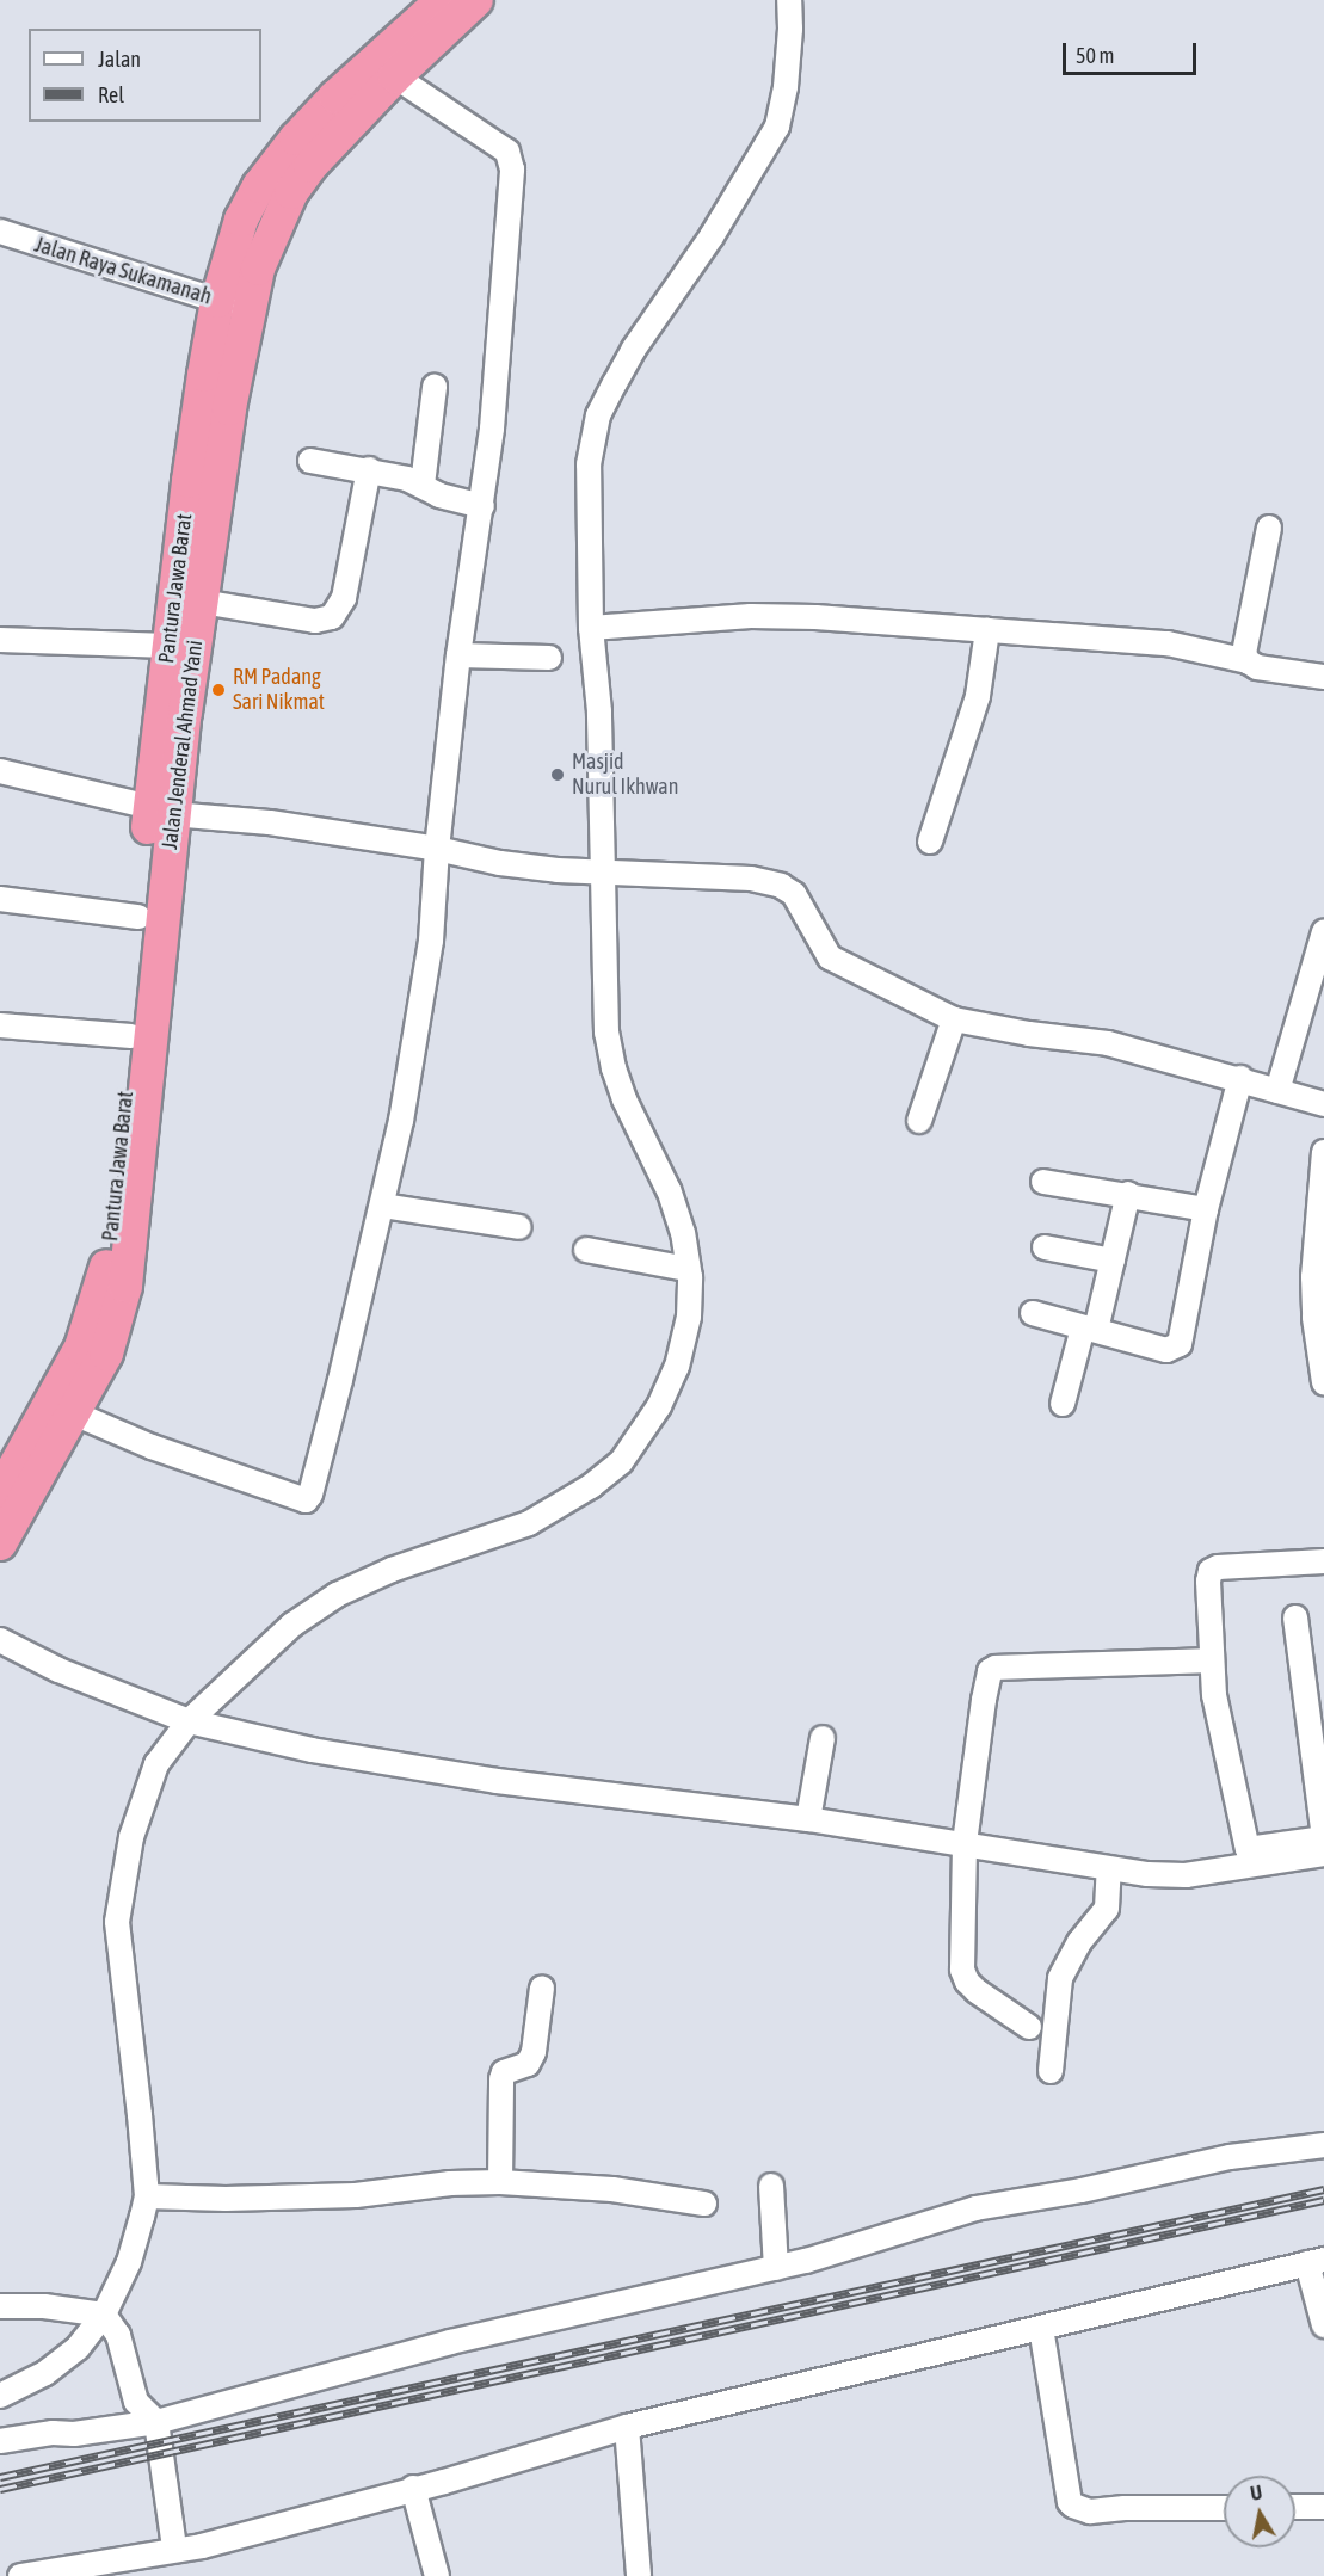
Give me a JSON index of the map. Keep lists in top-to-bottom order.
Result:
{
  "streets": {
    "highway": ["Pantura Jawa Barat", "Jalan Jenderal Ahmad Yani"],
    "street": ["Jalan Raya Sukamanah"]
  },
  "crossings": [
    ["Jalan Raya Sukamanah", "Pantura Jawa Barat"],
    ["Jalan Raya Sukamanah", "Jalan Jenderal Ahmad Yani"],
    ["Pantura Jawa Barat", "Jalan Jenderal Ahmad Yani"]
  ],
  "places": ["RM Padang Sari Nikmat", "Masjid Nurul Ikhwan"],
  "legend": ["Jalan", "Rel"],
  "scale_bar": "50 m",
  "north": "top"
}
